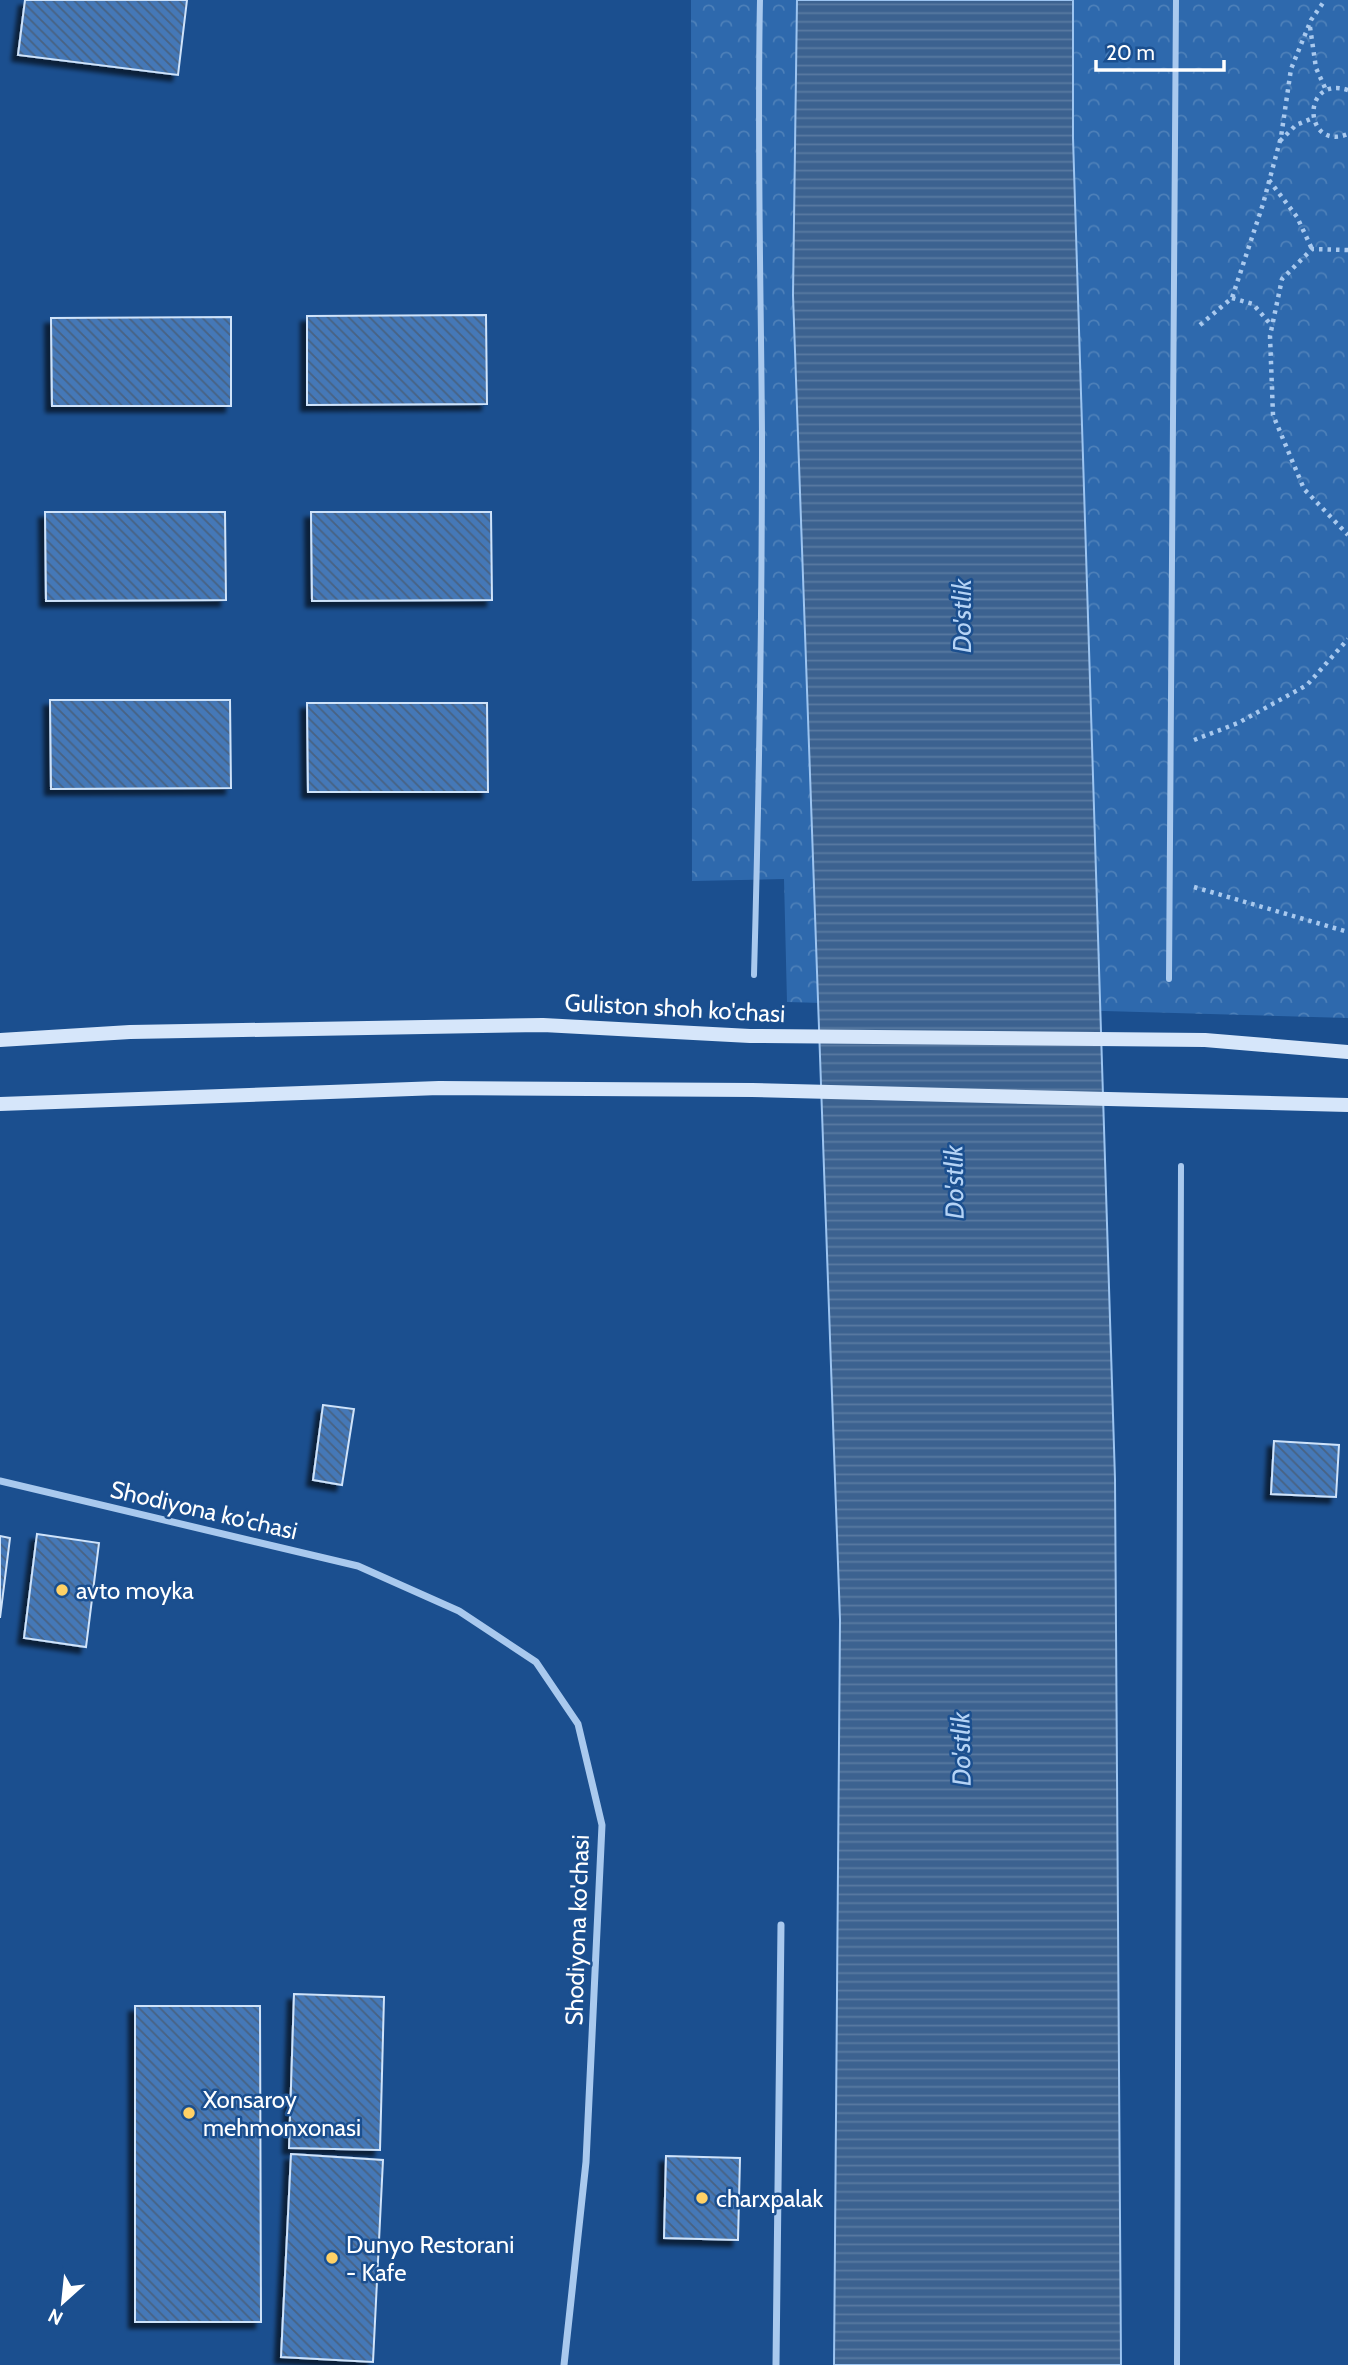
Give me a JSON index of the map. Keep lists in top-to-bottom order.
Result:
{
  "streets": {
    "main road": ["Guliston shoh ko'chasi"],
    "street": ["Shodiyona ko'chasi"]
  },
  "water": ["Do'stlik"],
  "places": [
    "avto moyka",
    "Xonsaroy mehmonxonasi",
    "charxpalak",
    "Dunyo Restorani - Kafe"
  ],
  "scale_bar": "20 m",
  "north": "bottom left"
}
